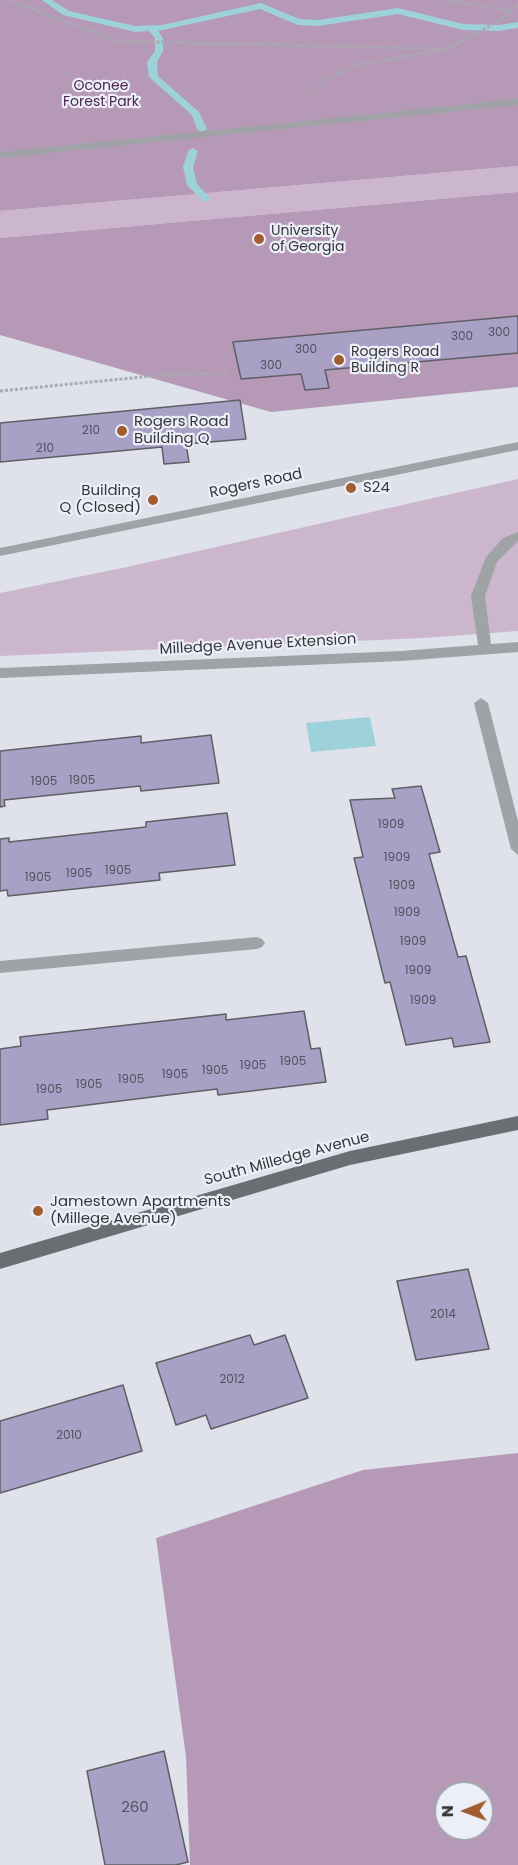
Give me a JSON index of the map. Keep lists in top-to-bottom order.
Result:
{
  "streets": {
    "main road": ["South Milledge Avenue"],
    "street": ["Rogers Road", "Milledge Avenue Extension"]
  },
  "parks": ["Oconee Forest Park"],
  "places": [
    "University of Georgia",
    "Rogers Road Building R",
    "Rogers Road Building Q",
    "S24",
    "Building Q (Closed)",
    "Jamestown Apartments (Millege Avenue)"
  ],
  "house_numbers": [
    "300",
    "300",
    "300",
    "300",
    "210",
    "210",
    "1905",
    "1905",
    "1909",
    "1909",
    "1905",
    "1905",
    "1905",
    "1909",
    "1909",
    "1909",
    "1909",
    "1909",
    "1905",
    "1905",
    "1905",
    "1905",
    "1905",
    "1905",
    "1905",
    "2014",
    "2012",
    "2010",
    "260"
  ],
  "north": "left"
}
